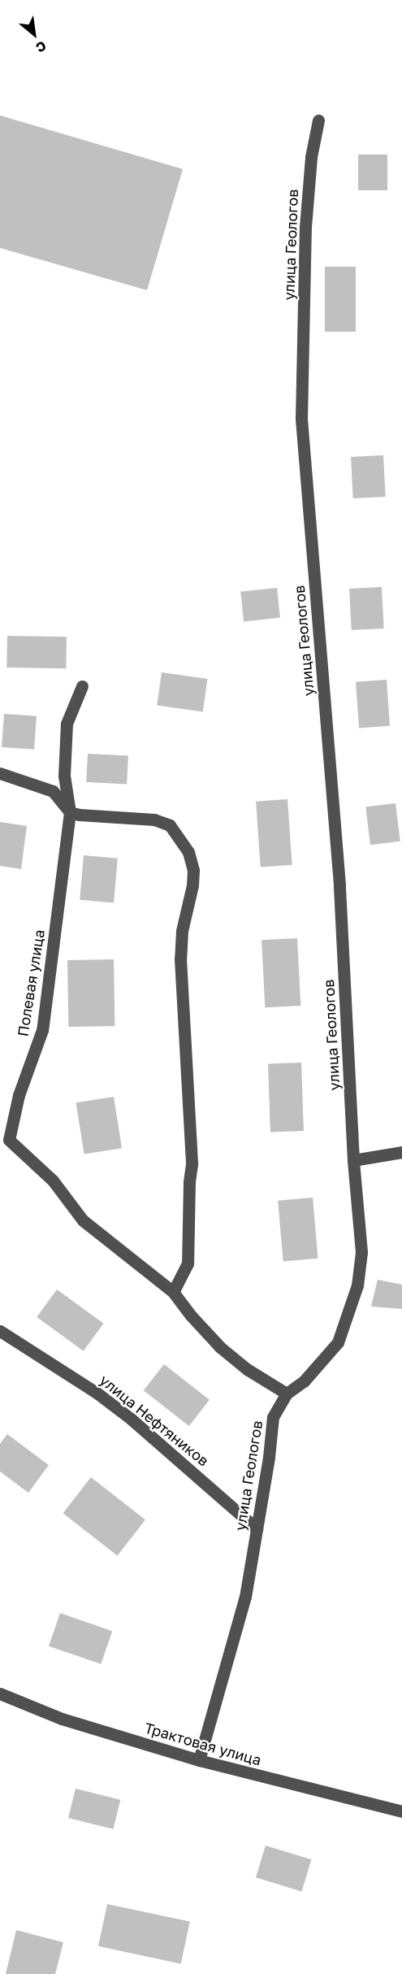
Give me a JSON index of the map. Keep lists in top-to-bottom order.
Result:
{
  "streets": {
    "street": [
      "улица Геологов",
      "Полевая улица",
      "улица Нефтяников",
      "Трактовая улица"
    ]
  },
  "crossings": [
    ["улица Геологов", "Полевая улица"],
    ["улица Геологов", "улица Нефтяников"],
    ["улица Геологов", "Трактовая улица"]
  ],
  "north": "bottom right"
}
